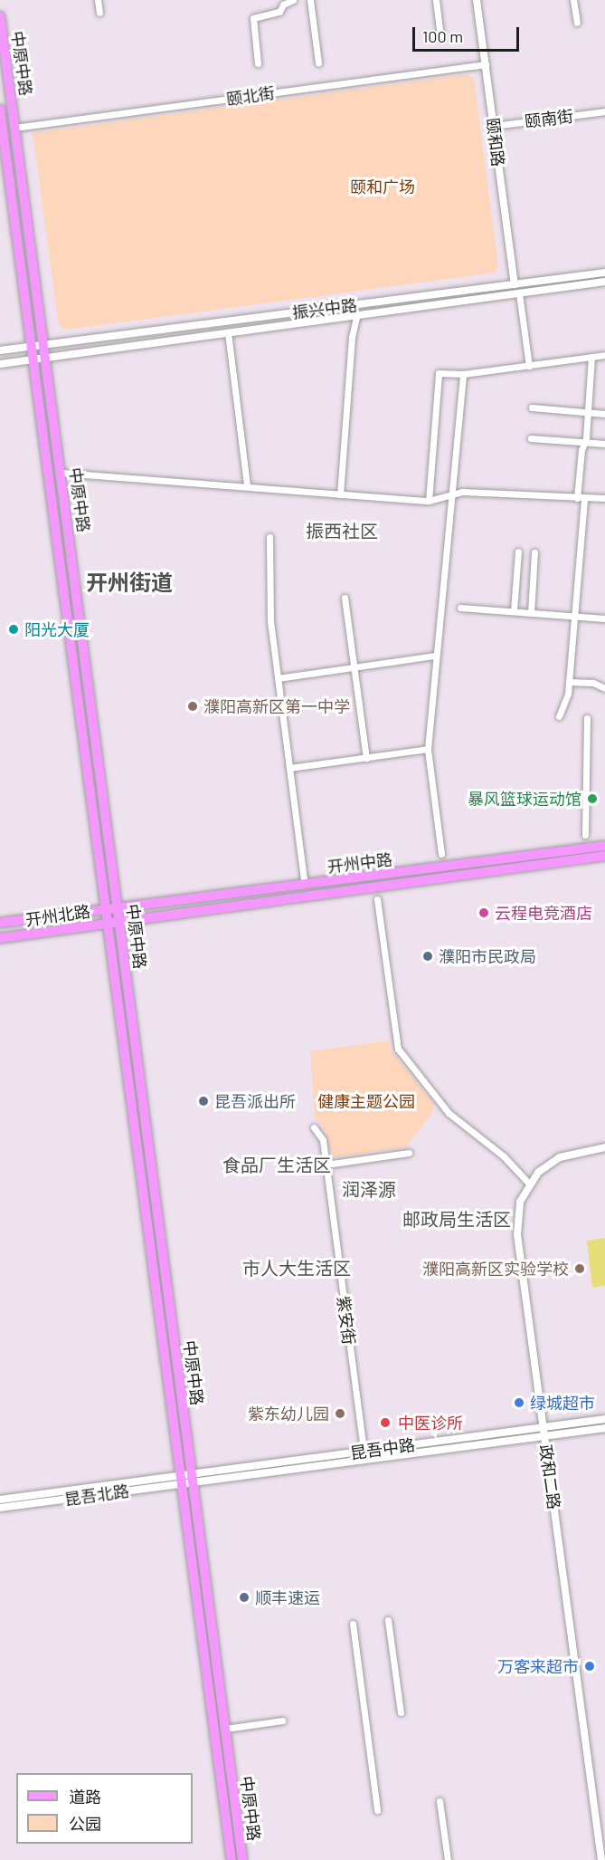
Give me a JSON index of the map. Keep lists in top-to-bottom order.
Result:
{
  "streets": {
    "main road": ["中原中路", "开州中路", "开州北路"],
    "street": [
      "颐北街",
      "颐南街",
      "颐和路",
      "振兴中路",
      "紫安街",
      "昆吾中路",
      "政和二路",
      "昆吾北路"
    ]
  },
  "crossings": [
    ["中原中路", "颐北街"],
    ["中原中路", "振兴中路"],
    ["中原中路", "开州中路"],
    ["中原中路", "开州北路"],
    ["中原中路", "昆吾中路"],
    ["中原中路", "昆吾北路"],
    ["颐北街", "颐和路"],
    ["颐南街", "颐和路"],
    ["颐和路", "振兴中路"],
    ["开州中路", "开州北路"],
    ["紫安街", "昆吾中路"],
    ["昆吾中路", "政和二路"],
    ["昆吾中路", "昆吾北路"]
  ],
  "districts": [
    "振西社区",
    "开州街道",
    "食品厂生活区",
    "润泽源",
    "邮政局生活区",
    "市人大生活区"
  ],
  "parks": ["颐和广场", "健康主题公园"],
  "places": [
    "阳光大厦",
    "濮阳高新区第一中学",
    "暴风篮球运动馆",
    "云程电竞酒店",
    "濮阳市民政局",
    "昆吾派出所",
    "濮阳高新区实验学校",
    "绿城超市",
    "紫东幼儿园",
    "中医诊所",
    "顺丰速运",
    "万客来超市"
  ],
  "legend": ["道路", "公园"],
  "scale_bar": "100 m"
}
